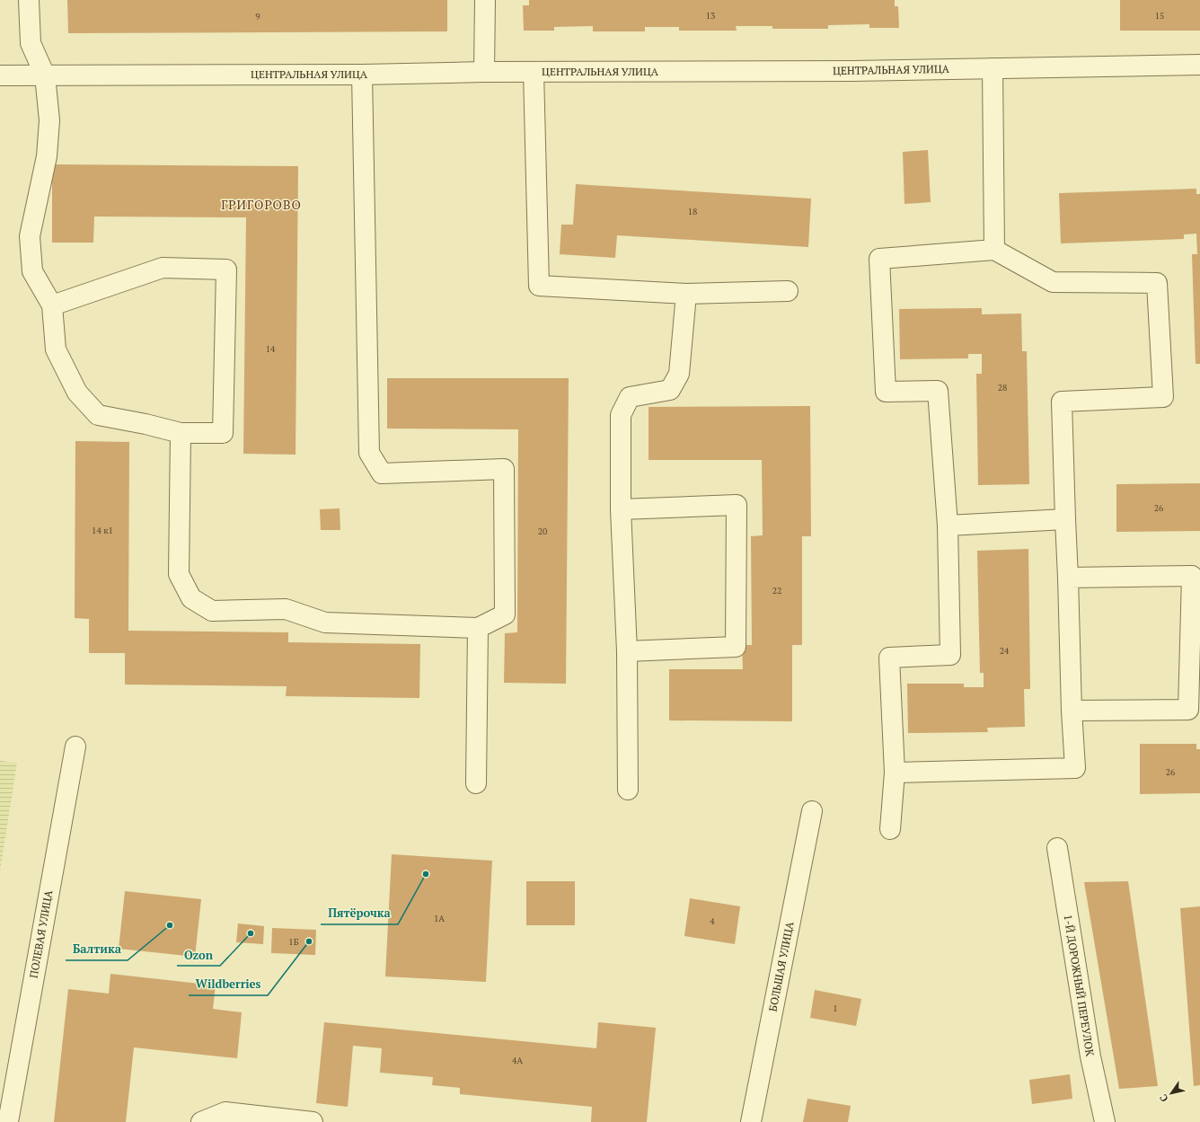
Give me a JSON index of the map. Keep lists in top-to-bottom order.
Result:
{
  "streets": {
    "street": [
      "ЦЕНТРАЛЬНАЯ УЛИЦА",
      "ПОЛЕВАЯ УЛИЦА",
      "БОЛЬШАЯ УЛИЦА",
      "1-Й ДОРОЖНЫЙ ПЕРЕУЛОК"
    ]
  },
  "districts": ["ГРИГОРОВО"],
  "places": [
    "Пятёрочка",
    "Балтика",
    "Ozon",
    "Wildberries"
  ],
  "house_numbers": [
    "13",
    "15",
    "9",
    "18",
    "14",
    "28",
    "26",
    "14 к1",
    "20",
    "22",
    "24",
    "26",
    "1А",
    "4",
    "1Б",
    "1",
    "4А"
  ],
  "north": "bottom left"
}
